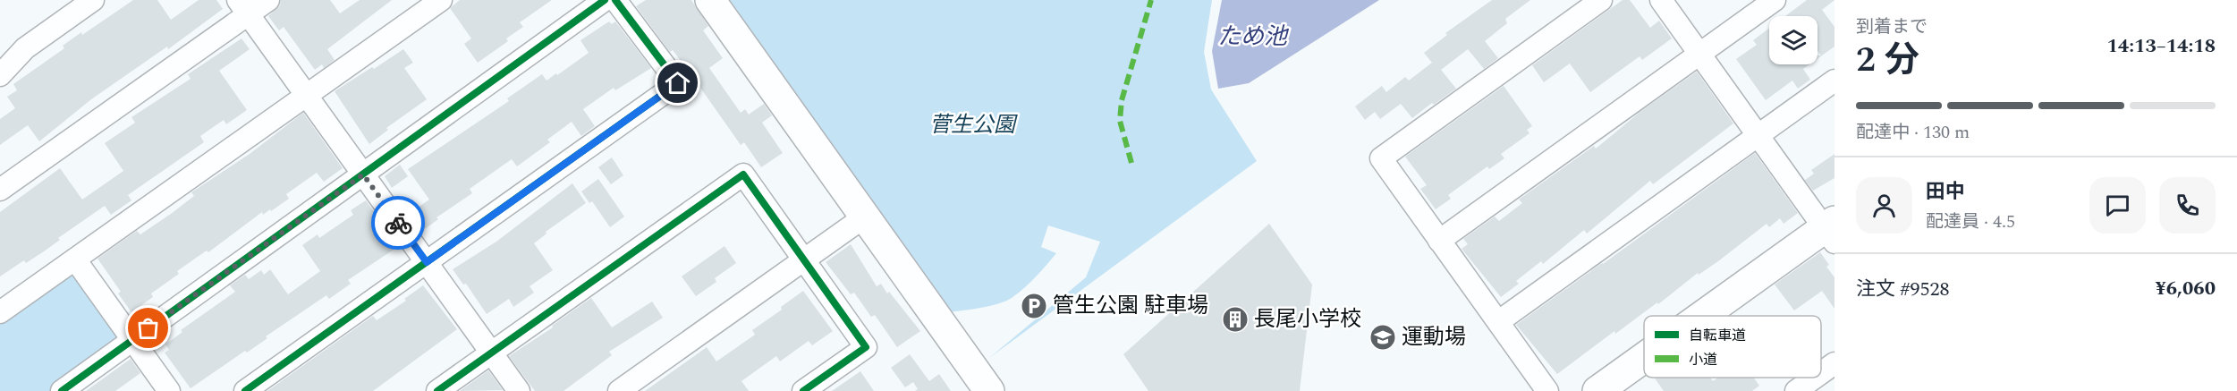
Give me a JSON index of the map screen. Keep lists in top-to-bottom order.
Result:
{
  "water": ["ため池"],
  "parks": ["菅生公園"],
  "places": {
    "parking": ["管生公園 駐車場"],
    "building": ["長尾小学校"],
    "school or university": ["運動場"]
  },
  "legend": ["自転車道", "小道"],
  "page": {
    "heading": ["2 分", "到着まで", "14:13–14:18"],
    "panel": [
      "田中",
      "配達員 · 4.5",
      "注文 #9528",
      "¥6,060"
    ],
    "bar": "配達中 · 130 m"
  }
}
